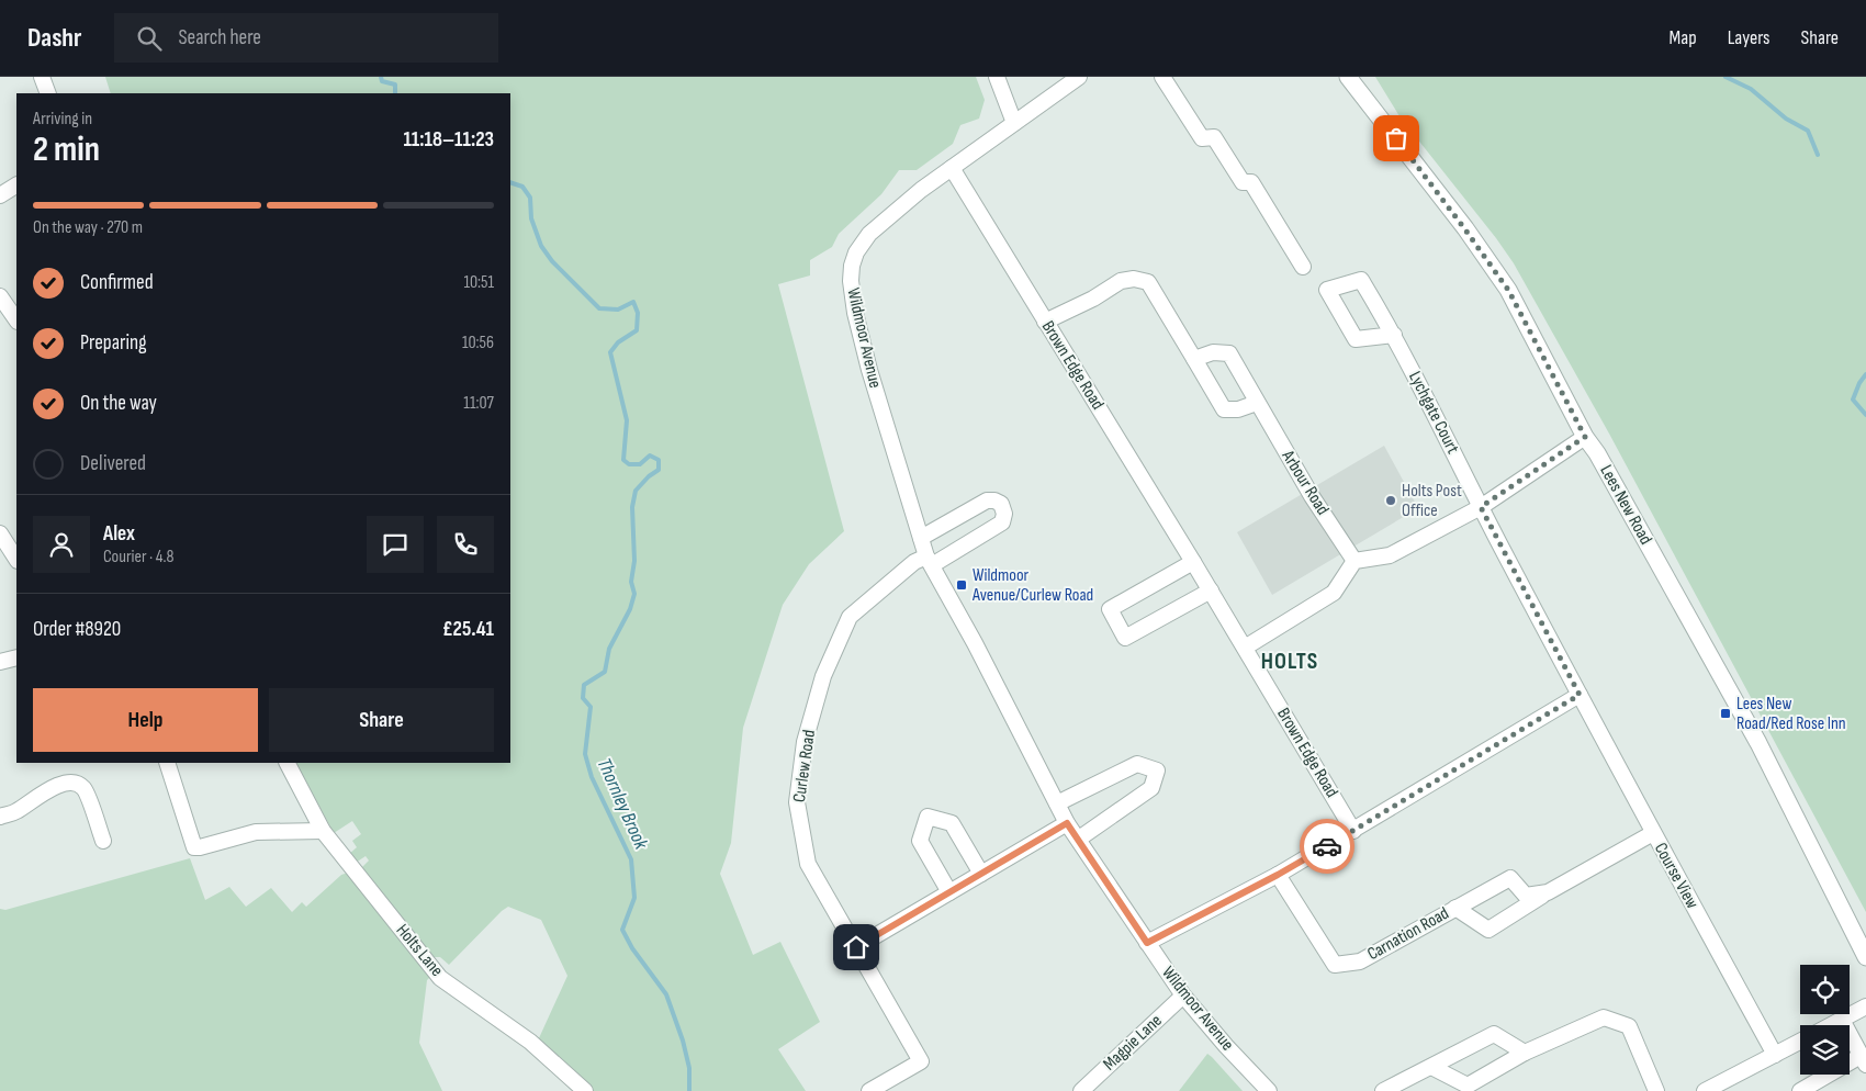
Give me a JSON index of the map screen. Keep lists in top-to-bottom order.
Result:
{
  "streets": {
    "street": [
      "Wildmoor Avenue",
      "Brown Edge Road",
      "Lychgate Court",
      "Arbour Road",
      "Lees New Road",
      "Curlew Road",
      "Course View",
      "Carnation Road",
      "Holts Lane",
      "Magpie Lane"
    ]
  },
  "crossings": [
    ["Wildmoor Avenue", "Brown Edge Road"],
    ["Wildmoor Avenue", "Curlew Road"],
    ["Wildmoor Avenue", "Magpie Lane"],
    ["Lychgate Court", "Course View"],
    ["Course View", "Carnation Road"]
  ],
  "districts": ["HOLTS"],
  "water": ["Thornley Brook"],
  "places": {
    "other": ["Holts Post Office"],
    "transit": ["Wildmoor Avenue/Curlew Road", "Lees New Road/Red Rose Inn"]
  },
  "page": {
    "header": "Dashr",
    "search": "Search here",
    "nav": ["Map", "Layers", "Share"],
    "heading": ["2 min", "Arriving in", "11:18–11:23"],
    "panel": [
      "Alex",
      "Courier · 4.8",
      "Order #8920",
      "£25.41"
    ],
    "bar": "On the way · 270 m",
    "list": [
      ["Confirmed", "10:51"],
      ["Preparing", "10:56"],
      ["On the way", "11:07"],
      "Delivered"
    ],
    "buttons": ["Help", "Share"]
  }
}
